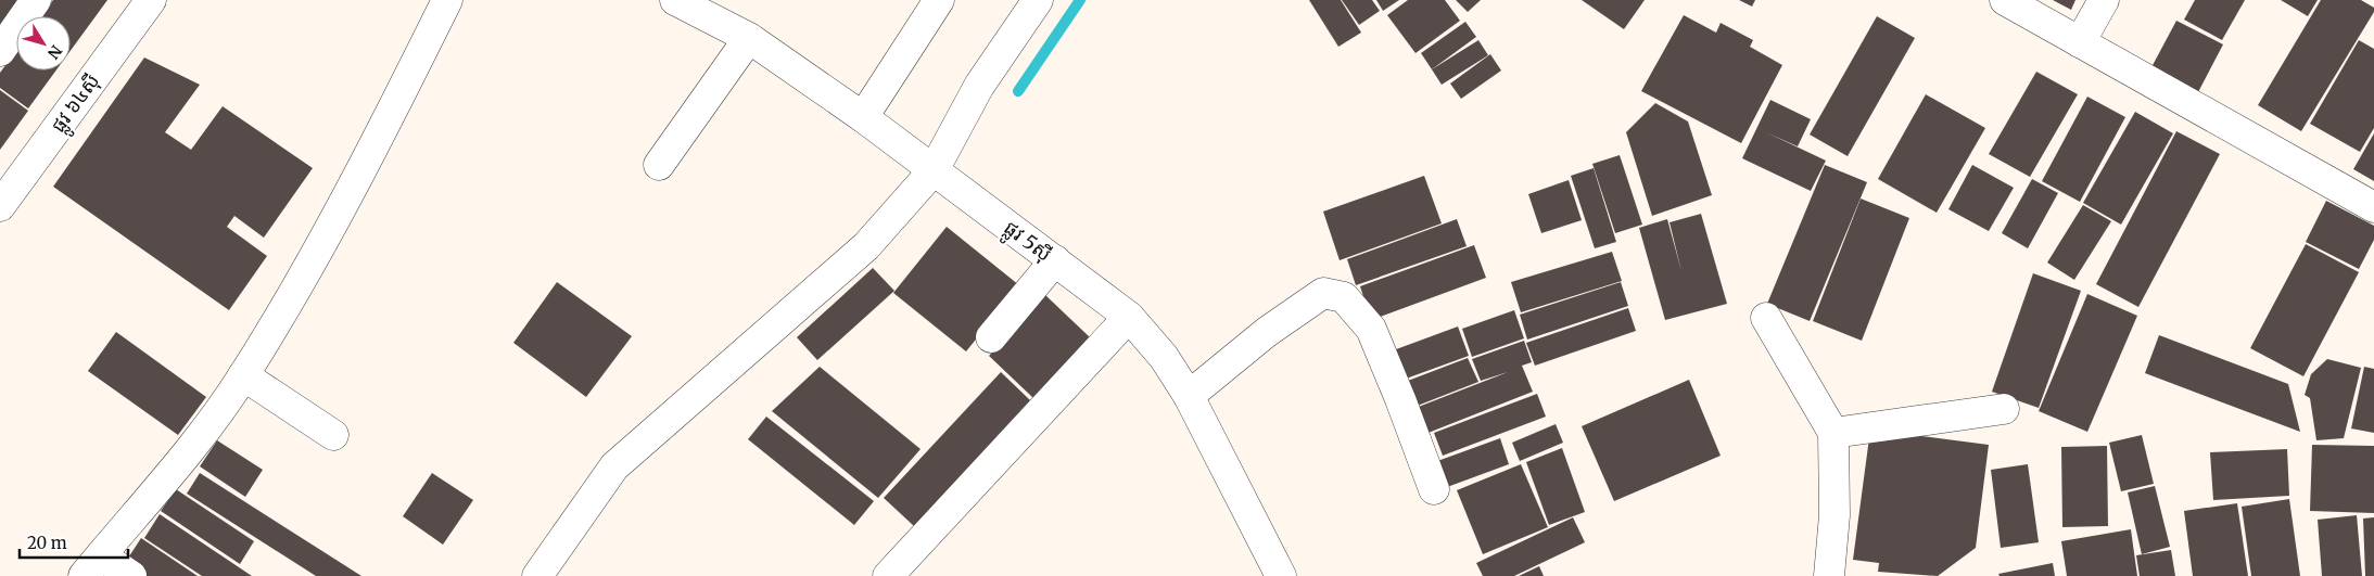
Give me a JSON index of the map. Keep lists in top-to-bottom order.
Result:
{
  "streets": {
    "street": ["ផ្លូវ ៦៤ស៊ី", "ផ្លូវ 5ស៊ី"]
  },
  "scale_bar": "20 m",
  "north": "bottom right"
}
